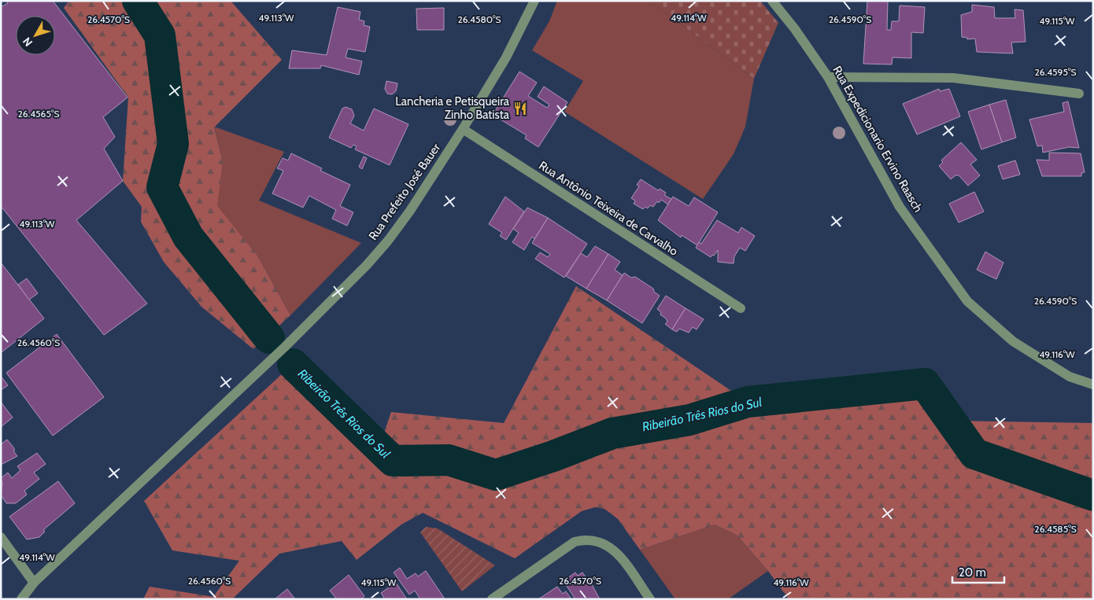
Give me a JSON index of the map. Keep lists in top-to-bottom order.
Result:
{
  "streets": {
    "street": ["Rua Expedicionario Ervino Raasch", "Rua Prefeito José Bauer", "Rua Antônio Teixeira de Carvalho"]
  },
  "crossings": [
    ["Rua Prefeito José Bauer", "Rua Antônio Teixeira de Carvalho"]
  ],
  "water": ["Ribeirão Três Rios do Sul"],
  "places": {
    "restaurant": ["Lancheria e Petisqueira Zinho Batista"]
  },
  "scale_bar": "20 m",
  "north": "bottom left",
  "coordinates": [
    "49.113°W",
    "49.114°W",
    "26.4570°S",
    "26.4580°S",
    "26.4590°S",
    "49.115°W",
    "26.4595°S",
    "26.4565°S",
    "26.4560°S",
    "49.116°W",
    "26.4585°S"
  ]
}
